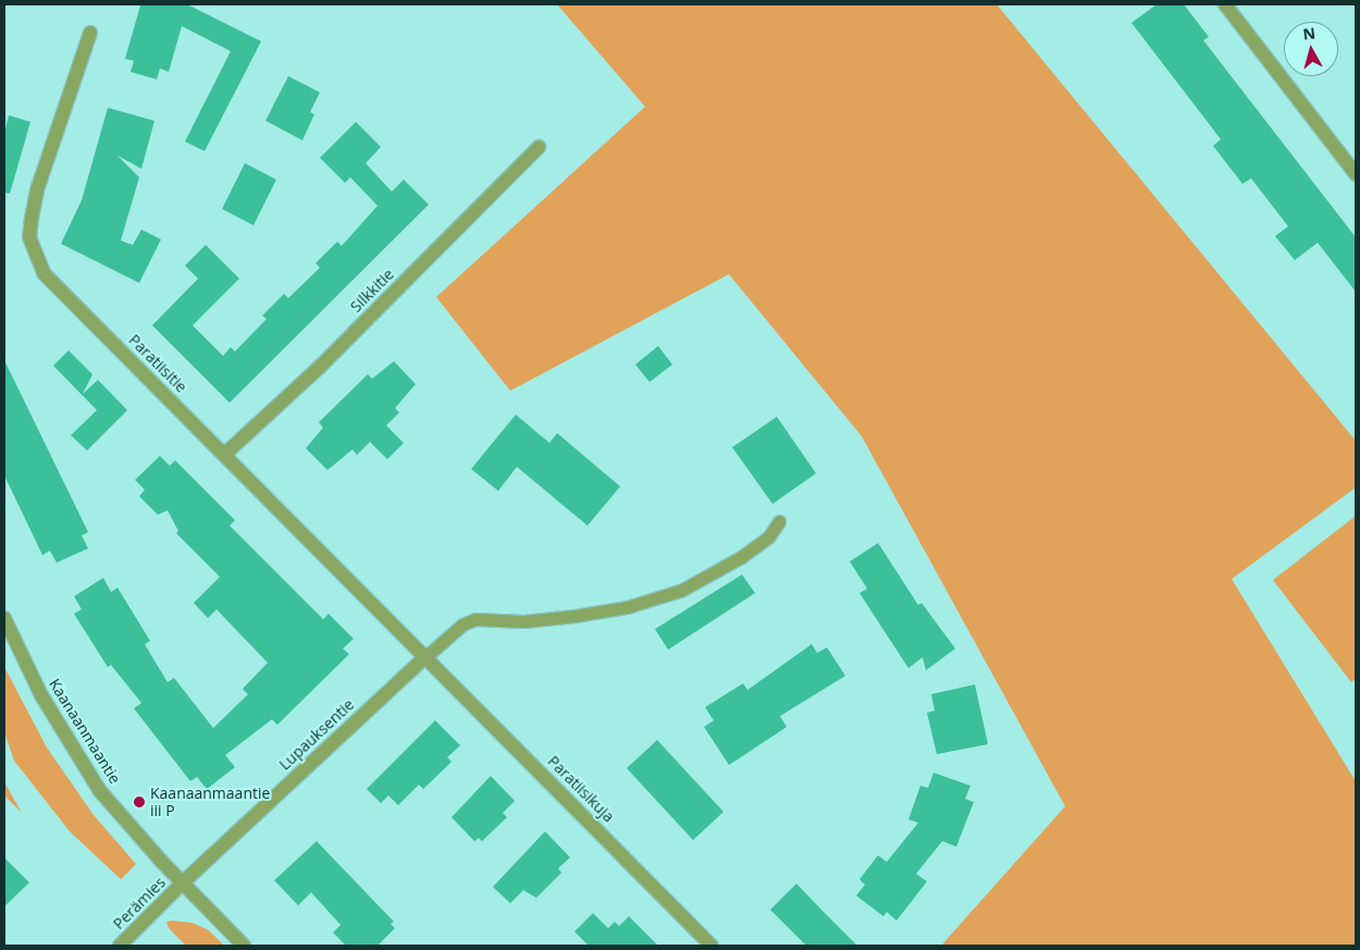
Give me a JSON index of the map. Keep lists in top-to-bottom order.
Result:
{
  "streets": {
    "street": [
      "Silkkitie",
      "Paratiisitie",
      "Kaanaanmaantie",
      "Lupauksentie",
      "Paratiisikuja",
      "Perämies"
    ]
  },
  "crossings": [
    ["Silkkitie", "Paratiisitie"],
    ["Paratiisitie", "Lupauksentie"],
    ["Paratiisitie", "Paratiisikuja"],
    ["Kaanaanmaantie", "Lupauksentie"],
    ["Kaanaanmaantie", "Perämies"],
    ["Lupauksentie", "Paratiisikuja"],
    ["Lupauksentie", "Perämies"]
  ],
  "places": ["Kaanaanmaantie iii P"],
  "north": "top"
}
